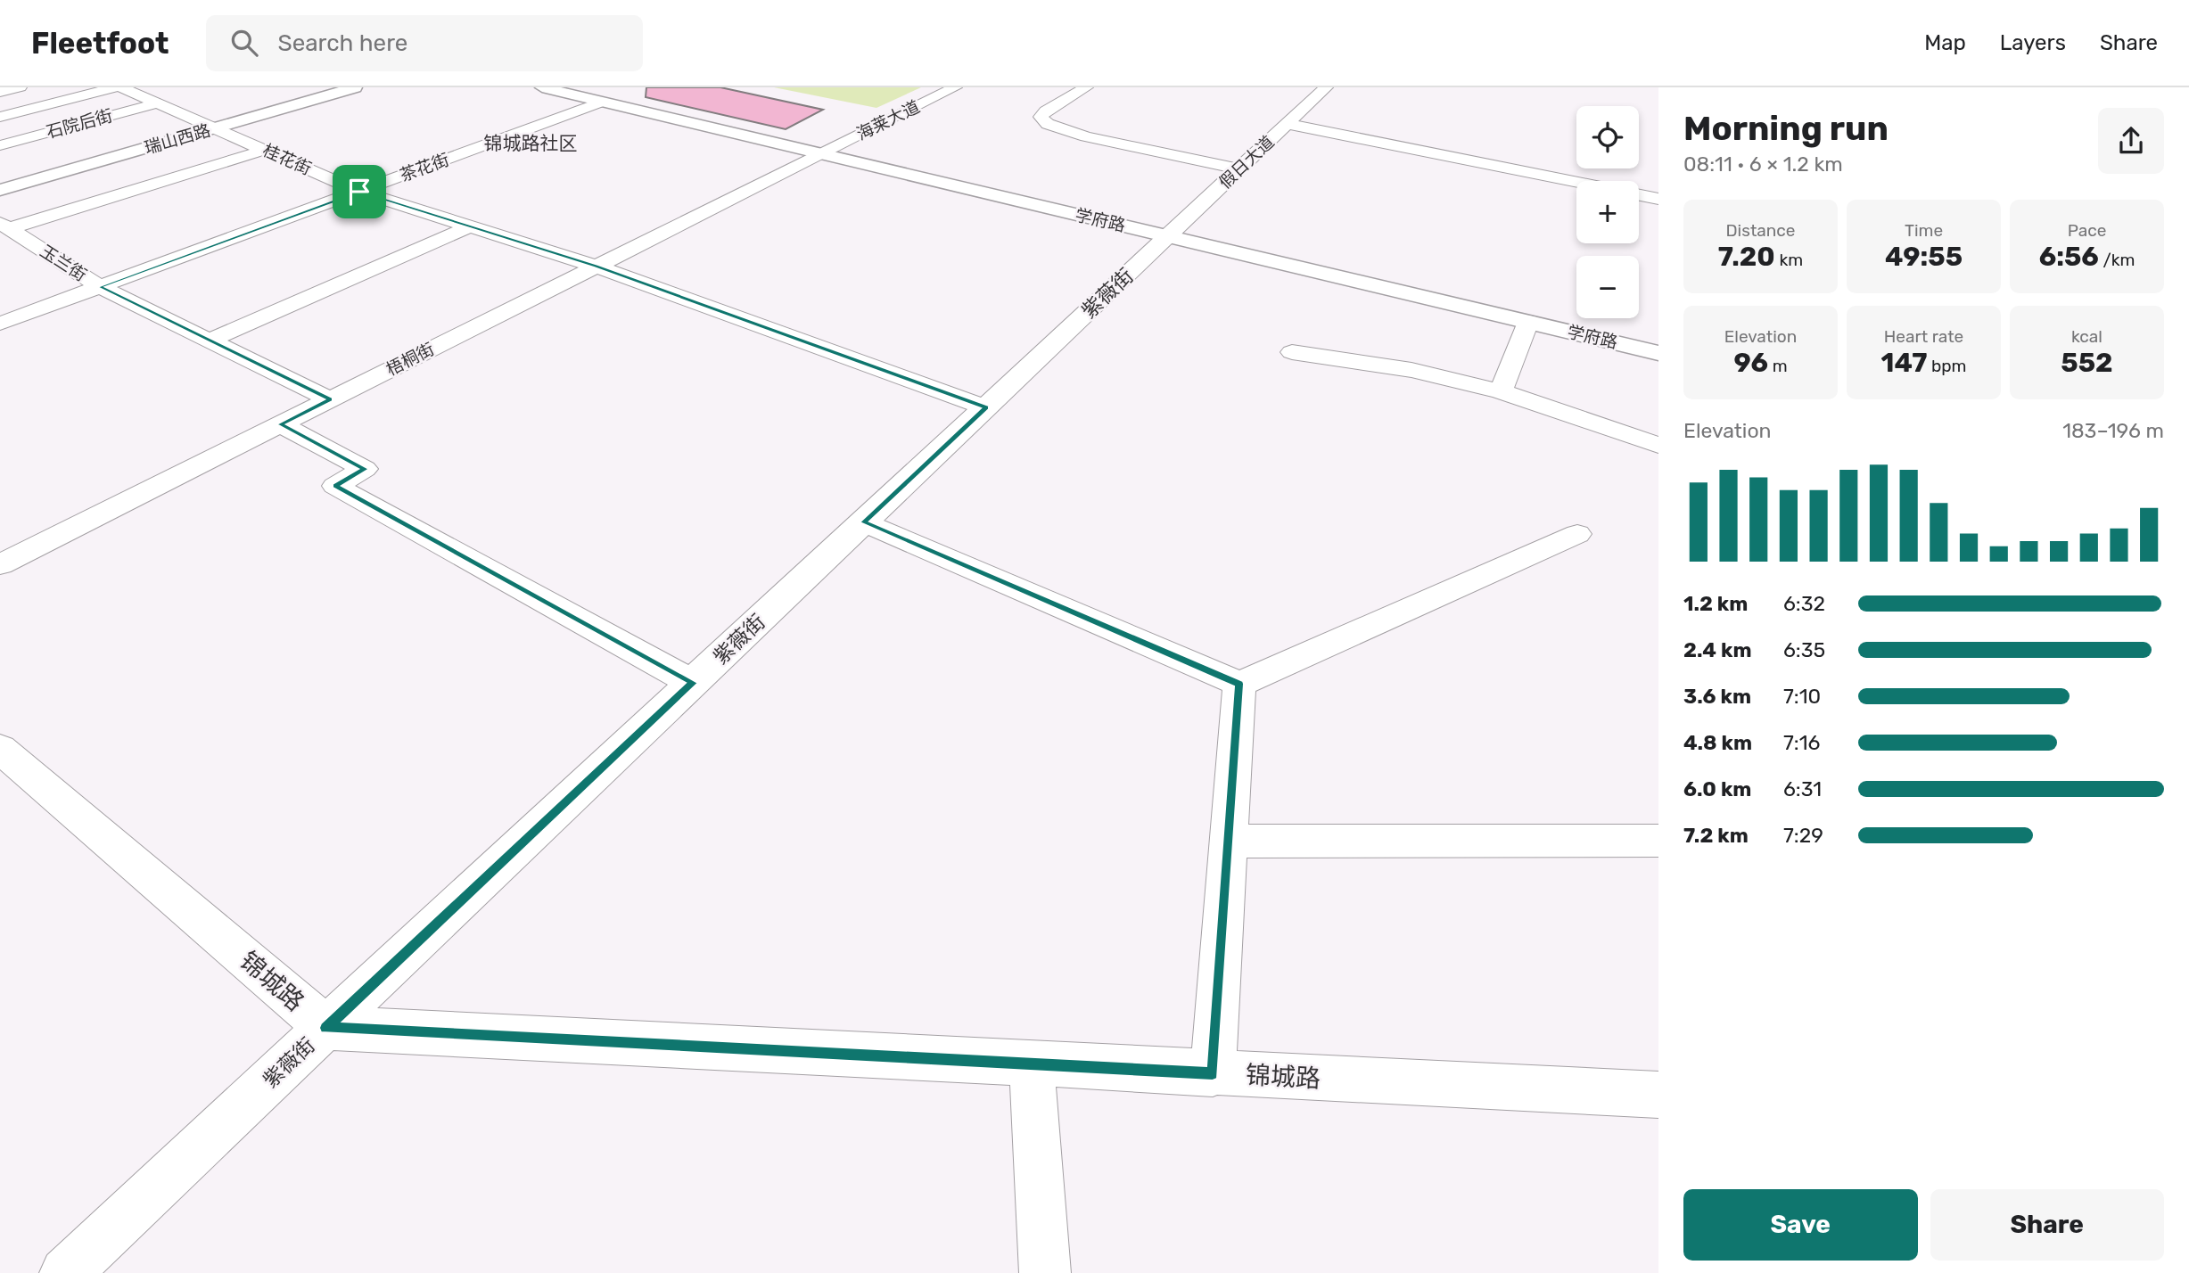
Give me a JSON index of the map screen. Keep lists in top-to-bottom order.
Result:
{
  "streets": {
    "main road": ["瑞山西路", "学府路"],
    "street": [
      "海莱大道",
      "石院后街",
      "桂花街",
      "假日大道",
      "茶花街",
      "玉兰街",
      "紫薇街",
      "梧桐街",
      "锦城路"
    ]
  },
  "crossings": [
    ["海莱大道", "学府路"],
    ["海莱大道", "梧桐街"],
    ["石院后街", "桂花街"],
    ["瑞山西路", "桂花街"],
    ["桂花街", "茶花街"],
    ["桂花街", "紫薇街"],
    ["桂花街", "梧桐街"],
    ["假日大道", "学府路"],
    ["假日大道", "紫薇街"],
    ["茶花街", "学府路"],
    ["茶花街", "玉兰街"],
    ["学府路", "紫薇街"],
    ["学府路", "梧桐街"],
    ["玉兰街", "梧桐街"],
    ["紫薇街", "锦城路"]
  ],
  "districts": ["锦城路社区"],
  "page": {
    "header": "Fleetfoot",
    "search": "Search here",
    "nav": ["Map", "Layers", "Share"],
    "heading": ["Morning run", "08:11 · 6 × 1.2 km"],
    "map_buttons": ["+", "−"],
    "stats": [
      ["Distance", "7.20 km"],
      ["Time", "49:55"],
      ["Pace", "6:56 /km"],
      ["Elevation", "96 m"],
      ["Heart rate", "147 bpm"],
      ["kcal", "552"]
    ],
    "chart": ["Elevation", "183–196 m"],
    "list": [
      {
        "name": "1.2 km",
        "note": "6:32"
      },
      {
        "name": "2.4 km",
        "note": "6:35"
      },
      {
        "name": "3.6 km",
        "note": "7:10"
      },
      {
        "name": "4.8 km",
        "note": "7:16"
      },
      {
        "name": "6.0 km",
        "note": "6:31"
      },
      {
        "name": "7.2 km",
        "note": "7:29"
      }
    ],
    "buttons": ["Save", "Share"]
  }
}
